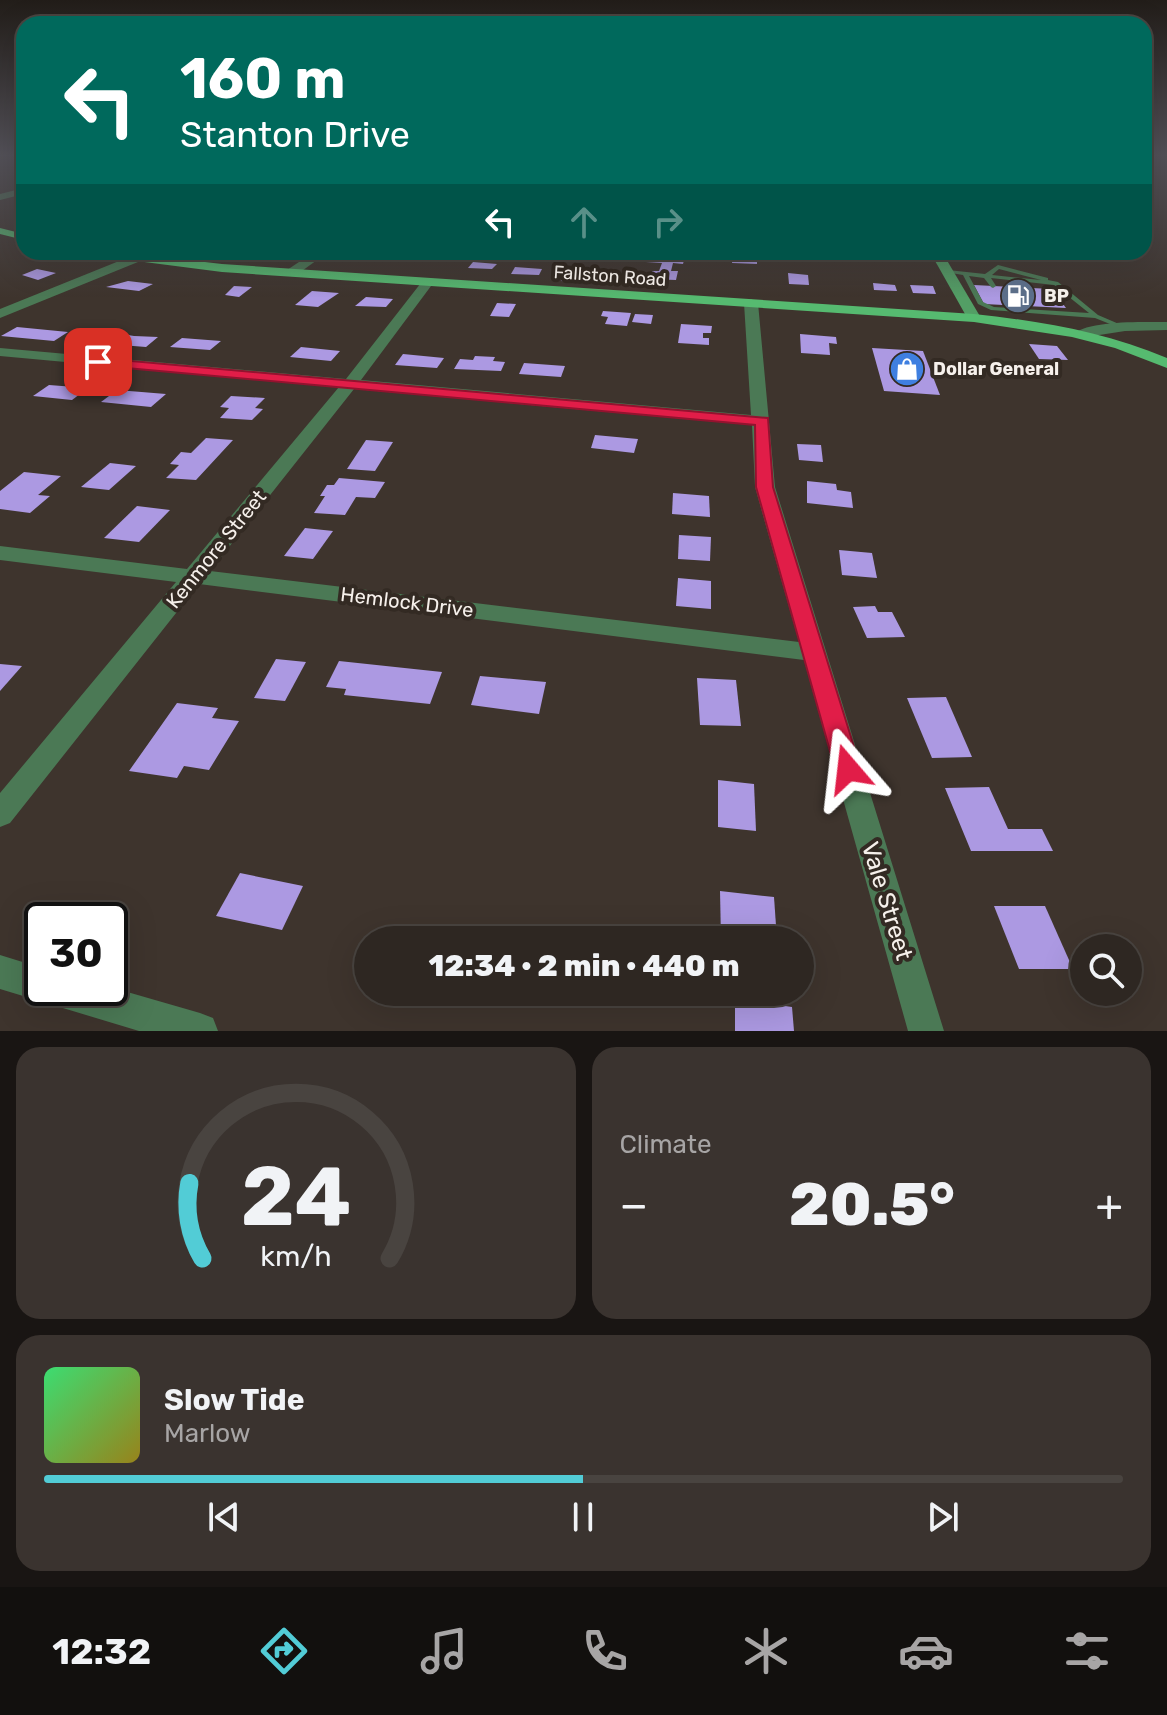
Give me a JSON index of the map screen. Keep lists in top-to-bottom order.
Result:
{
  "streets": {
    "main road": ["Fallston Road"],
    "street": ["Kenmore Street", "Hemlock Drive", "Vale Street"]
  },
  "crossings": [
    ["Fallston Road", "Kenmore Street"],
    ["Fallston Road", "Vale Street"],
    ["Kenmore Street", "Hemlock Drive"],
    ["Hemlock Drive", "Vale Street"]
  ],
  "places": {
    "fuel station": ["BP"],
    "shop": ["Dollar General"]
  },
  "page": {
    "turn": ["160 m", "Stanton Drive"],
    "limit": "30",
    "trip": "12:34 · 2 min · 440 m",
    "tile": "Climate",
    "heat": ["−", "20.5°", "+"],
    "song": ["Slow Tide", "Marlow"],
    "tabs": "12:32",
    "gauge": ["24", "km/h"]
  }
}
